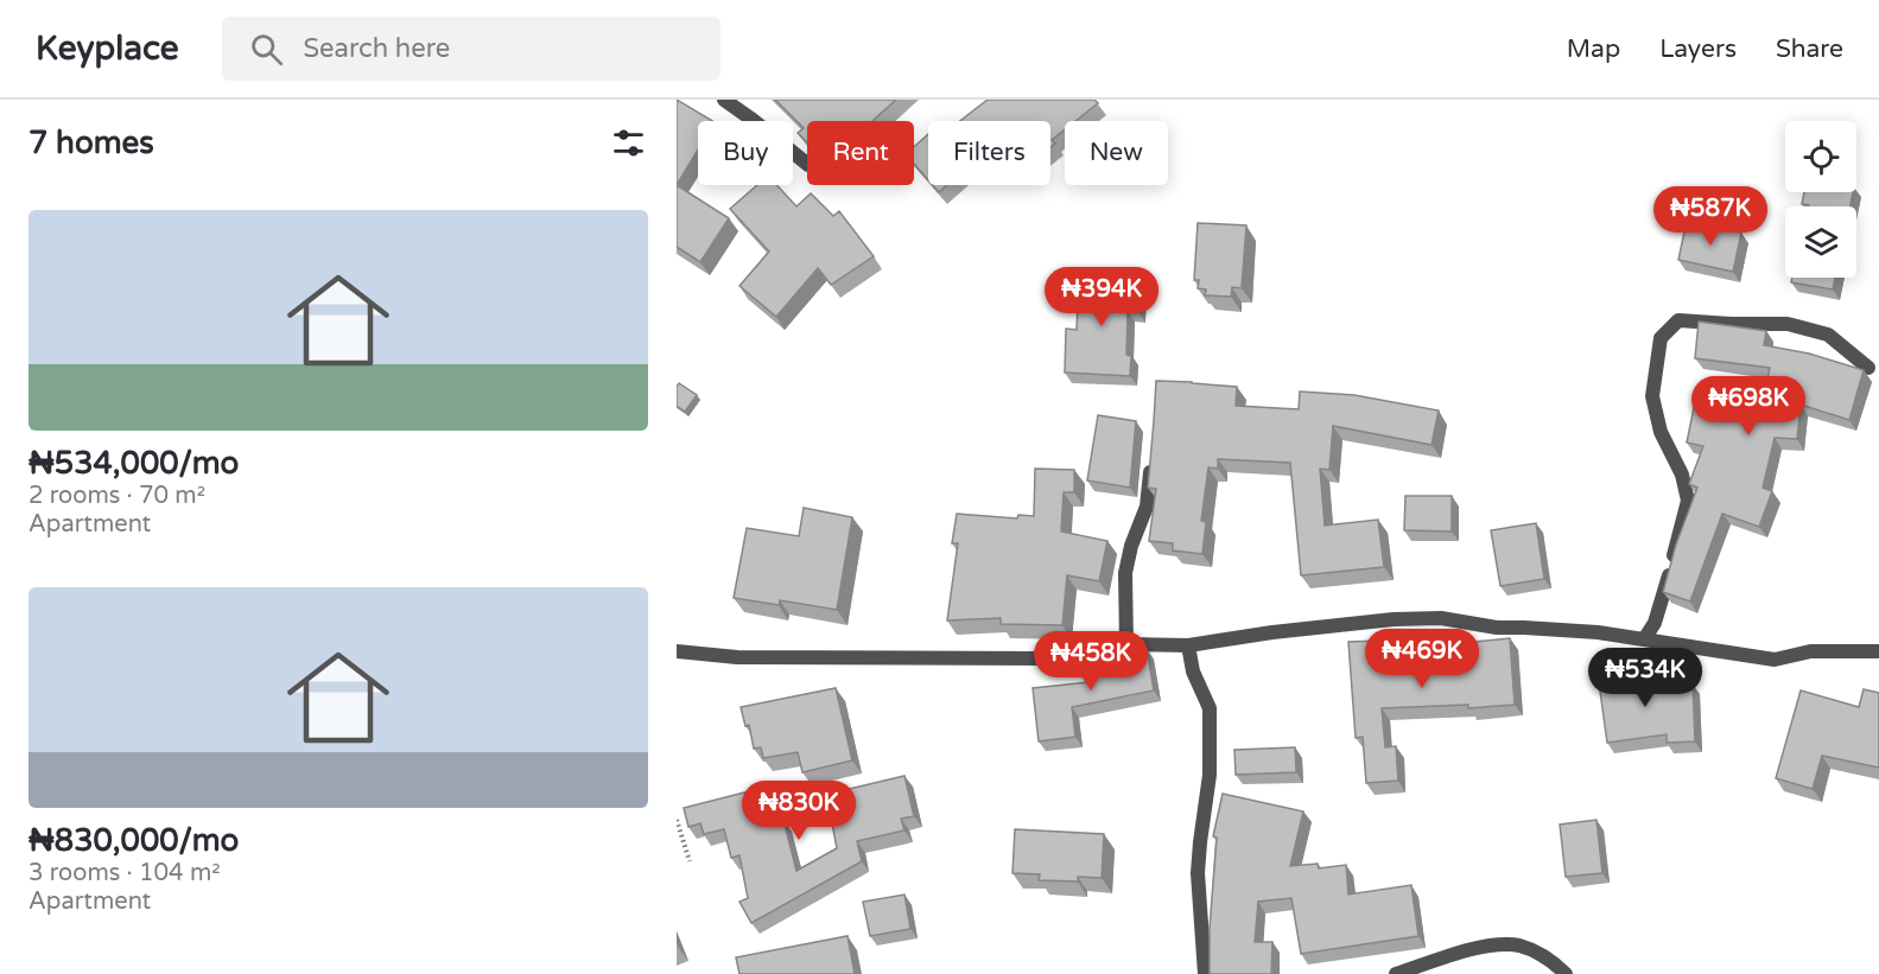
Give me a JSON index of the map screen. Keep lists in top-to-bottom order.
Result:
{
  "page": {
    "header": "Keyplace",
    "search": "Search here",
    "nav": ["Map", "Layers", "Share"],
    "heading": "7 homes",
    "chip": [
      "Buy",
      "Rent",
      "Filters",
      "New"
    ],
    "list": [
      {
        "name": "₦534,000/mo",
        "note": "2 rooms · 70 m² · Apartment"
      },
      {
        "name": "₦830,000/mo",
        "note": "3 rooms · 104 m² · Apartment"
      }
    ],
    "price": [
      "₦587K",
      "₦394K",
      "₦698K",
      "₦469K",
      "₦458K",
      "₦534K",
      "₦830K"
    ]
  }
}
